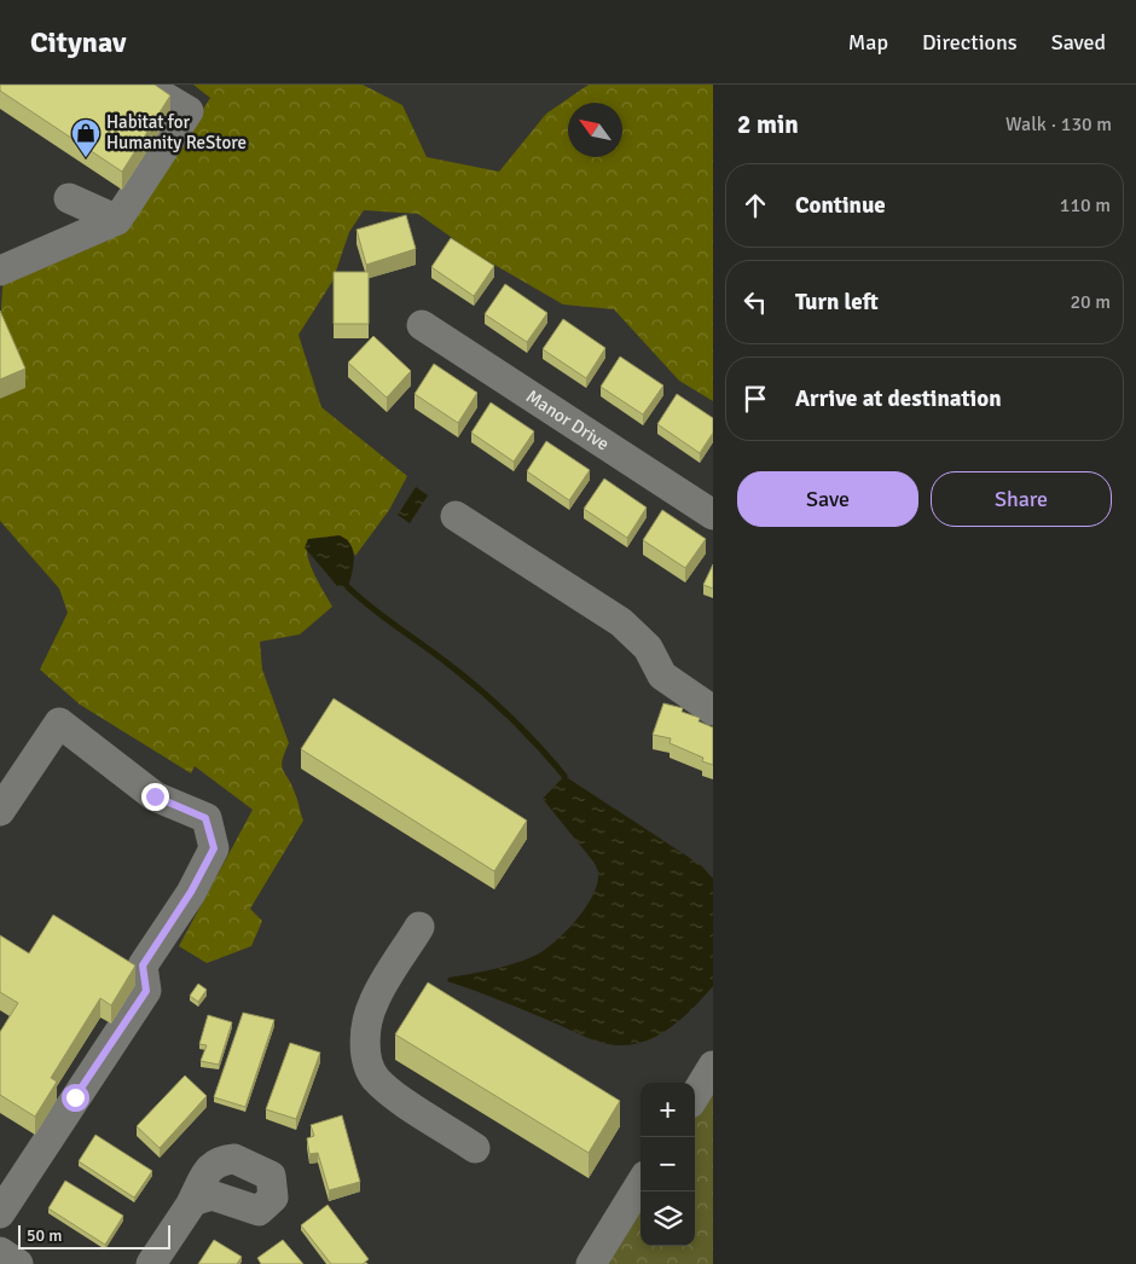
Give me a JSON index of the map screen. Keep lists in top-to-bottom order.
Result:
{
  "streets": {
    "street": ["Manor Drive"]
  },
  "places": {
    "shop": ["Habitat for Humanity ReStore"]
  },
  "scale_bar": "50 m",
  "north": "top left",
  "page": {
    "header": "Citynav",
    "nav": ["Map", "Directions", "Saved"],
    "heading": ["2 min", "Walk · 130 m"],
    "list": [
      ["Continue", "110 m"],
      ["Turn left", "20 m"],
      "Arrive at destination"
    ],
    "buttons": ["Save", "Share"],
    "map_buttons": ["+", "−"],
    "scale": "50 m"
  }
}
